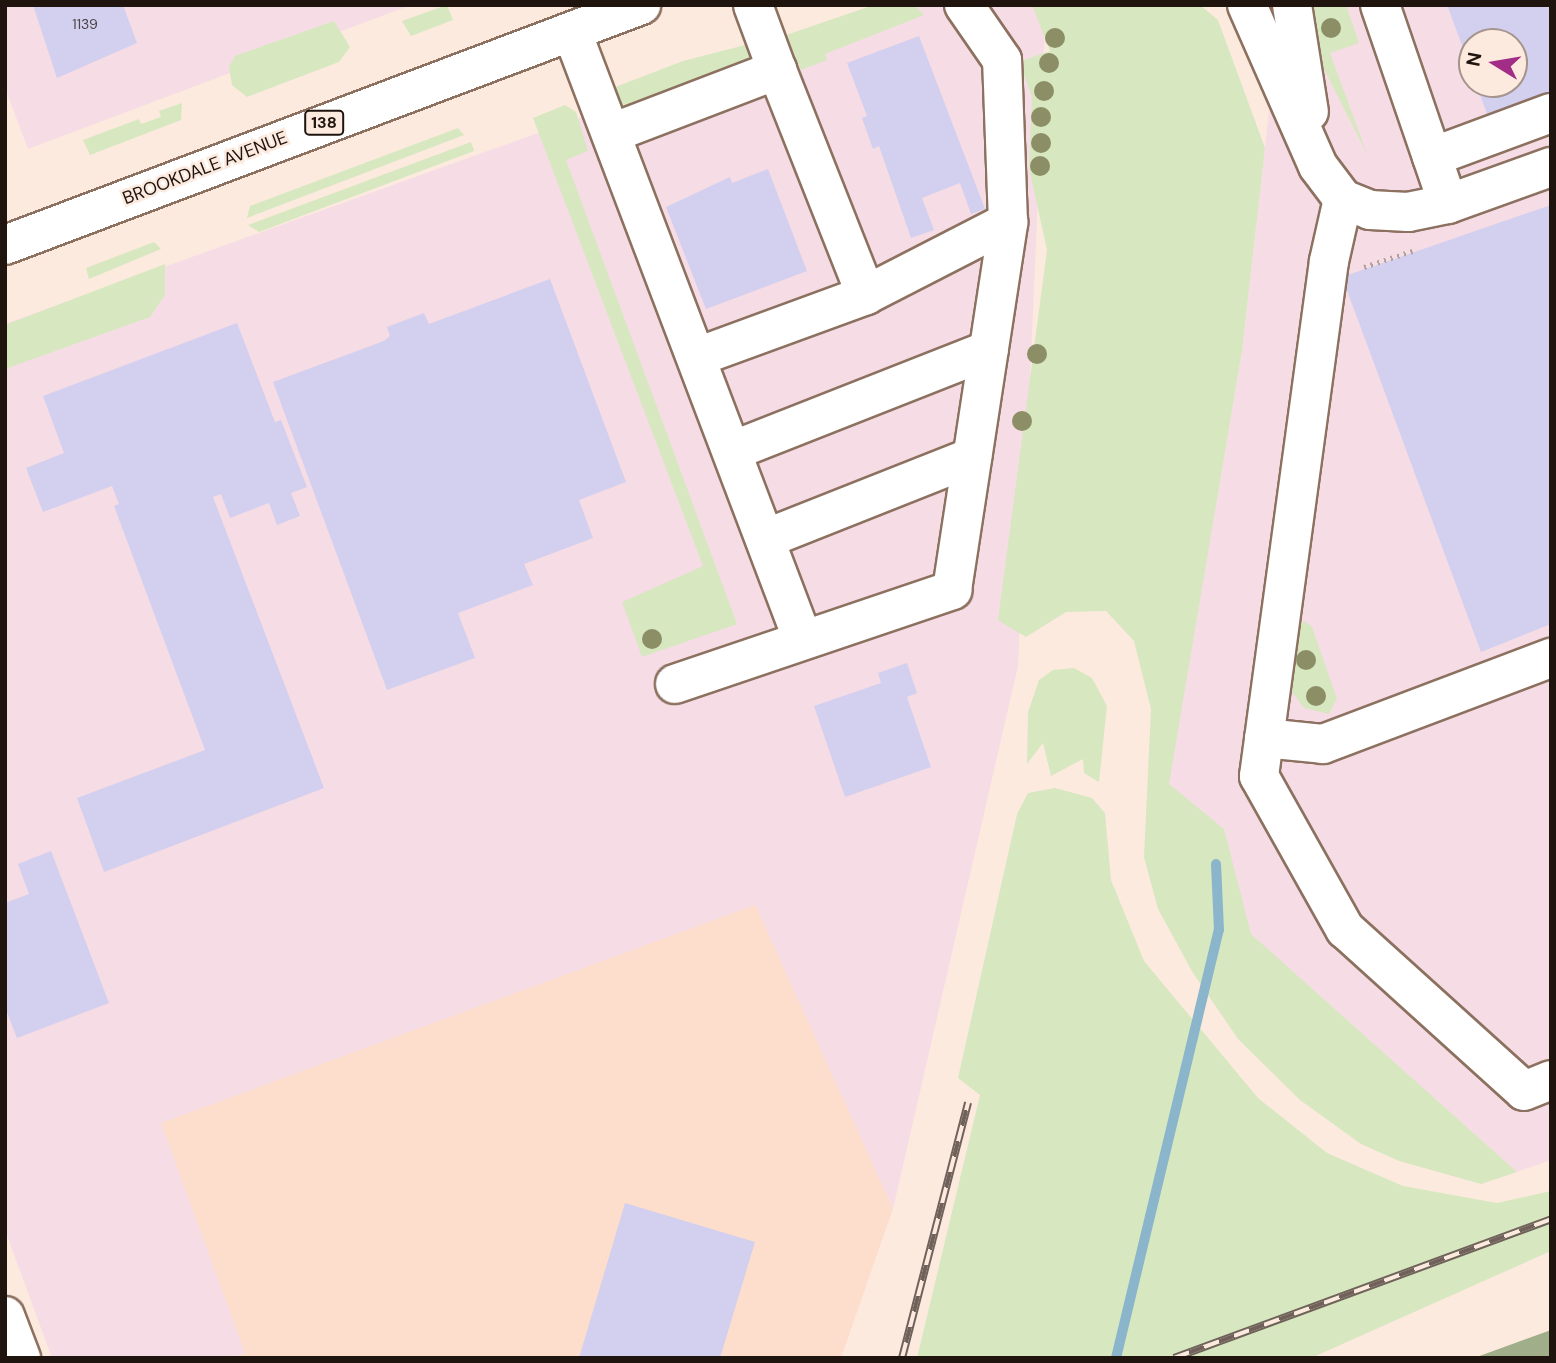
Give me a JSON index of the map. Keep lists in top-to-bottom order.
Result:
{
  "streets": {
    "main road": ["138", "BROOKDALE AVENUE"]
  },
  "house_numbers": ["1139"],
  "north": "left"
}
